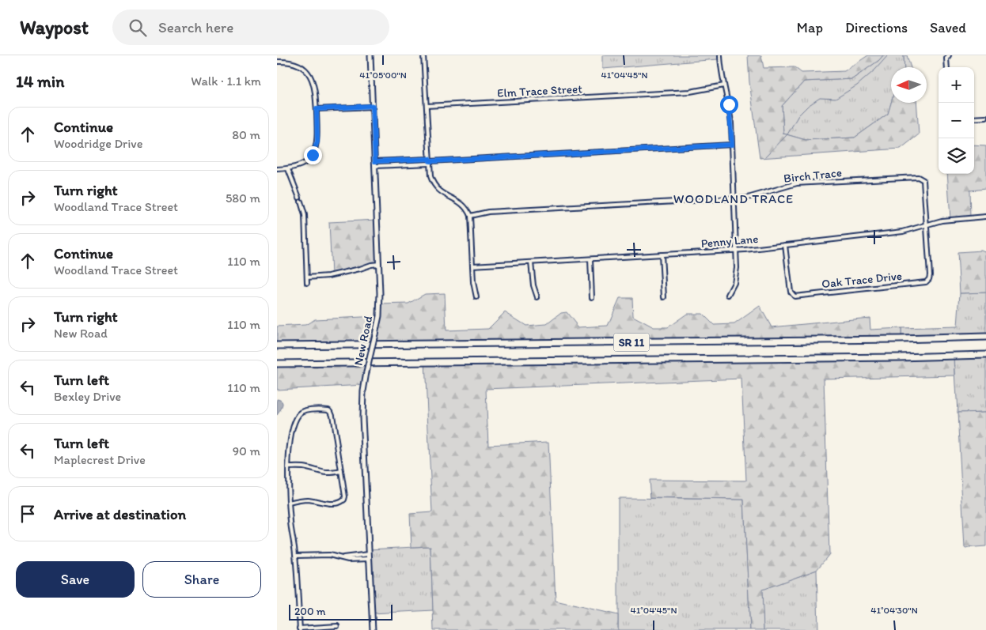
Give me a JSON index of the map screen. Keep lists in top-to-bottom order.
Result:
{
  "streets": {
    "highway": ["SR 11"],
    "street": [
      "Elm Trace Street",
      "Birch Trace",
      "Penny Lane",
      "Oak Trace Drive",
      "New Road"
    ]
  },
  "crossings": [
    ["Birch Trace", "Penny Lane"],
    ["Birch Trace", "Oak Trace Drive"],
    ["Penny Lane", "Oak Trace Drive"]
  ],
  "districts": ["WOODLAND TRACE"],
  "scale_bar": "200 m",
  "north": "left",
  "page": {
    "header": "Waypost",
    "search": "Search here",
    "nav": ["Map", "Directions", "Saved"],
    "heading": ["14 min", "Walk · 1.1 km"],
    "map_buttons": ["+", "−"],
    "list": [
      ["Continue", "Woodridge Drive", "80 m"],
      ["Turn right", "Woodland Trace Street", "580 m"],
      ["Continue", "Woodland Trace Street", "110 m"],
      ["Turn right", "New Road", "110 m"],
      ["Turn left", "Bexley Drive", "110 m"],
      ["Turn left", "Maplecrest Drive", "90 m"],
      "Arrive at destination"
    ],
    "buttons": ["Save", "Share"],
    "scale": "200 m"
  },
  "coordinates": ["41°05'00\"N", "41°04'45\"N", "41°04'30\"N"]
}
